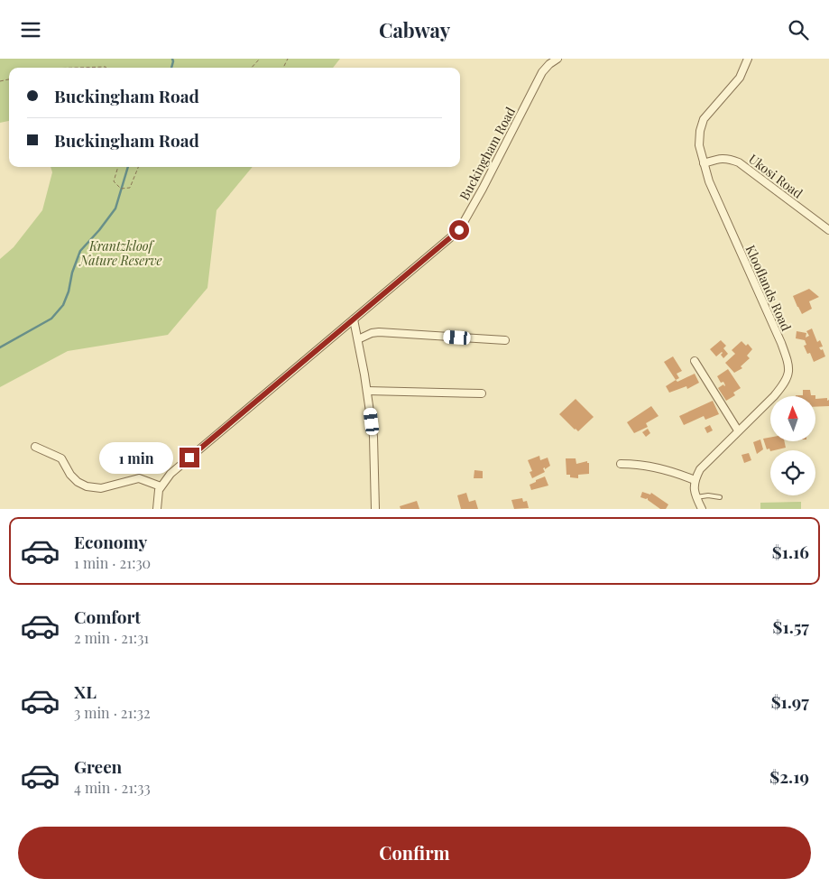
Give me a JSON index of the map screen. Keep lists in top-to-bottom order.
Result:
{
  "streets": {
    "street": ["Buckingham Road", "Ukosi Road", "Klooflands Road"]
  },
  "crossings": [
    ["Ukosi Road", "Klooflands Road"]
  ],
  "parks": ["Krantzkloof Nature Reserve"],
  "north": "top",
  "page": {
    "header": "Cabway",
    "banner": ["Buckingham Road", "Buckingham Road"],
    "bubble": "1 min",
    "list": [
      {
        "name": "Economy",
        "note": "1 min · 21:30",
        "value": "$1.16"
      },
      {
        "name": "Comfort",
        "note": "2 min · 21:31",
        "value": "$1.57"
      },
      {
        "name": "XL",
        "note": "3 min · 21:32",
        "value": "$1.97"
      },
      {
        "name": "Green",
        "note": "4 min · 21:33",
        "value": "$2.19"
      }
    ],
    "buttons": "Confirm"
  }
}
